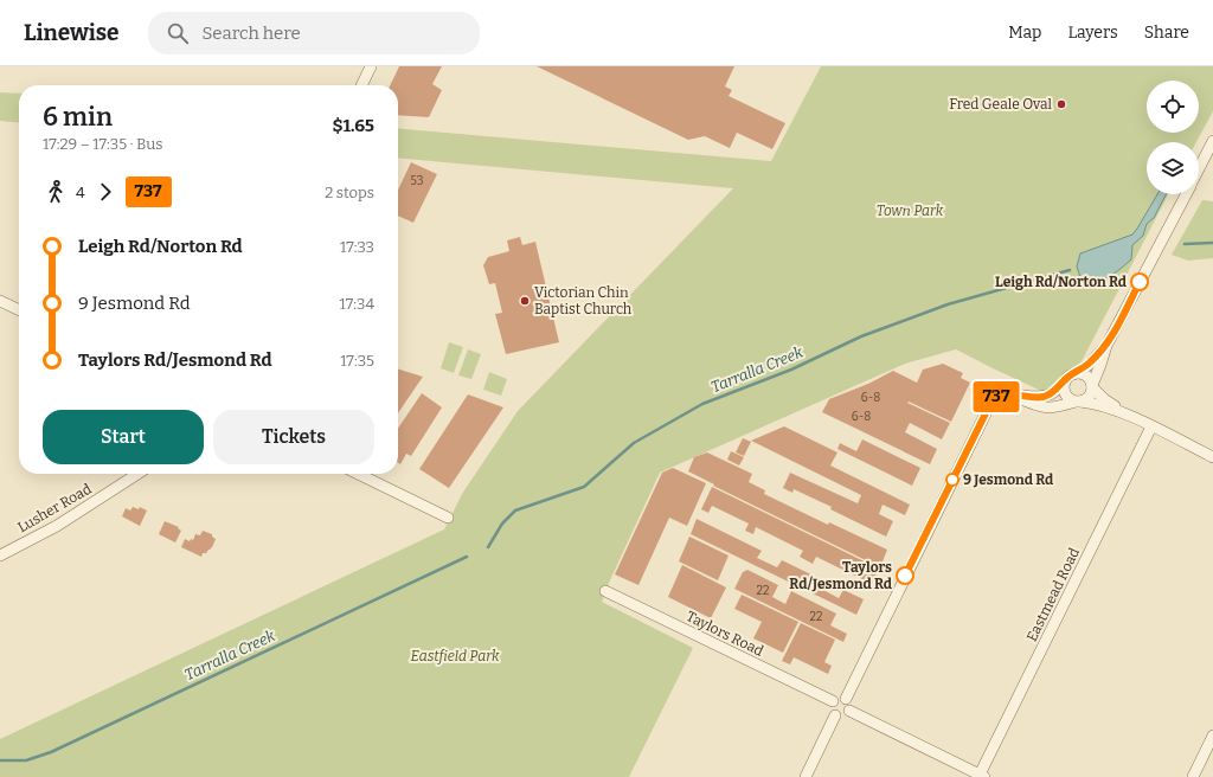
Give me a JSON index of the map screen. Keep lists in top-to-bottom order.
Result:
{
  "streets": {
    "street": ["Lusher Road", "Eastmead Road", "Taylors Road"]
  },
  "water": ["Tarralla Creek"],
  "parks": ["Town Park", "Eastfield Park"],
  "places": [
    "Fred Geale Oval",
    "Leigh Rd/Norton Rd",
    "Victorian Chin Baptist Church",
    "9 Jesmond Rd",
    "Taylors Rd/Jesmond Rd"
  ],
  "lines": ["bus line 737"],
  "house_numbers": [
    "53",
    "6-8",
    "6-8",
    "22",
    "22"
  ],
  "page": {
    "header": "Linewise",
    "search": "Search here",
    "nav": ["Map", "Layers", "Share"],
    "on_map": "737",
    "heading": ["6 min", "17:29 – 17:35 · Bus", "$1.65"],
    "legs": ["4", "737", "2 stops"],
    "list": [
      {
        "name": "Leigh Rd/Norton Rd",
        "value": "17:33"
      },
      {
        "name": "9 Jesmond Rd",
        "value": "17:34"
      },
      {
        "name": "Taylors Rd/Jesmond Rd",
        "value": "17:35"
      }
    ],
    "buttons": ["Start", "Tickets"]
  }
}
